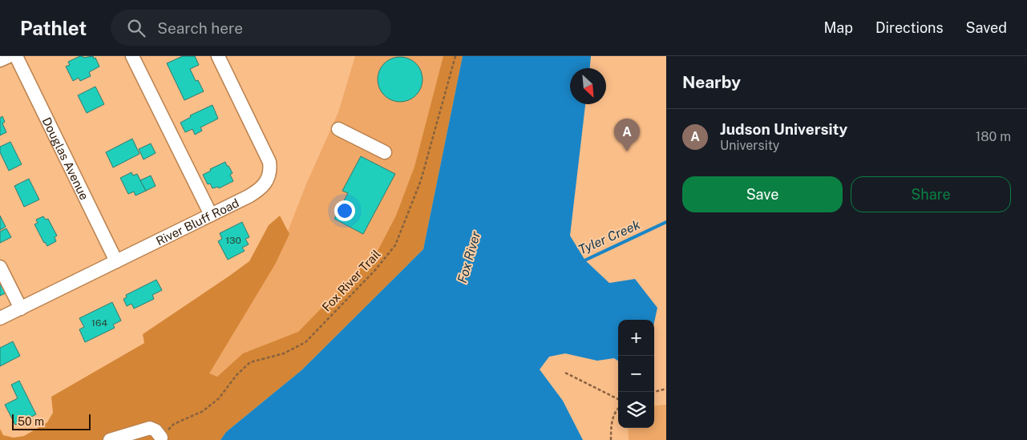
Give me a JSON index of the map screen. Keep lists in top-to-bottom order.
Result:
{
  "streets": {
    "street": ["Douglas Avenue", "River Bluff Road"],
    "path": ["Fox River Trail"]
  },
  "crossings": [
    ["Douglas Avenue", "River Bluff Road"]
  ],
  "water": ["Tyler Creek", "Fox River"],
  "house_numbers": ["130", "164"],
  "scale_bar": "50 m",
  "north": "bottom right",
  "page": {
    "header": "Pathlet",
    "search": "Search here",
    "nav": ["Map", "Directions", "Saved"],
    "heading": "Nearby",
    "list": [
      {
        "mark": "A",
        "name": "Judson University",
        "note": "University",
        "value": "180 m"
      }
    ],
    "pins": "A",
    "buttons": ["Save", "Share"],
    "map_buttons": ["+", "−"],
    "scale": "50 m"
  }
}
